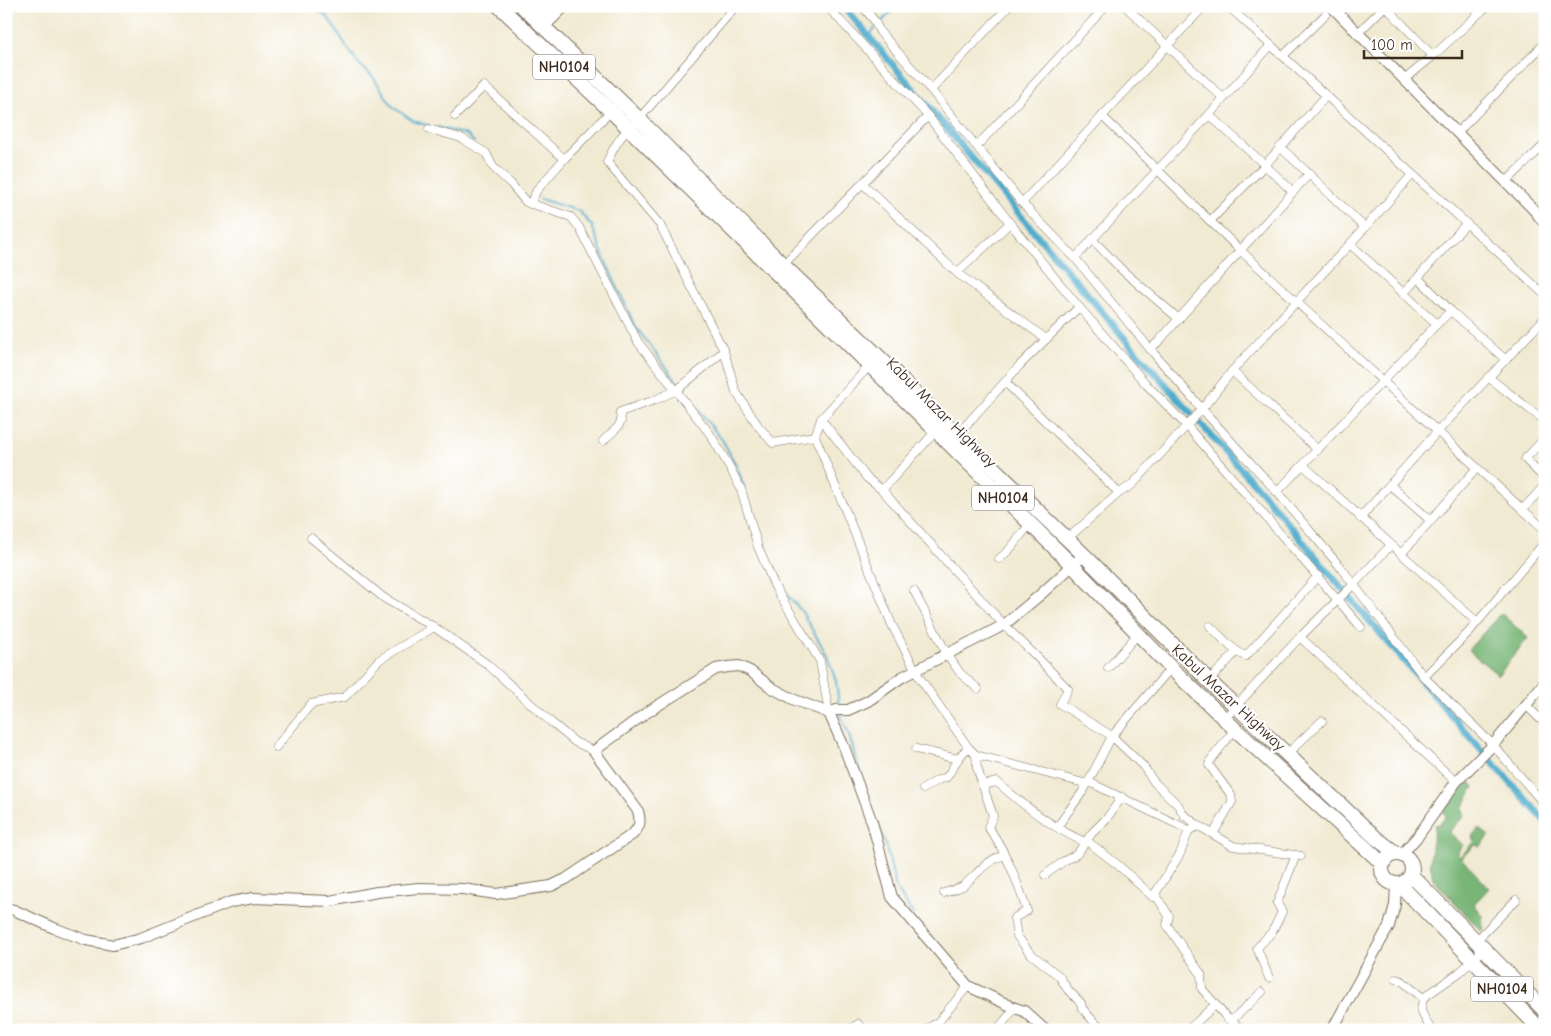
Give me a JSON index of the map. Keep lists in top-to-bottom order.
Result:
{
  "streets": {
    "highway": ["NH0104", "Kabul Mazar Highway"]
  },
  "scale_bar": "100 m"
}
